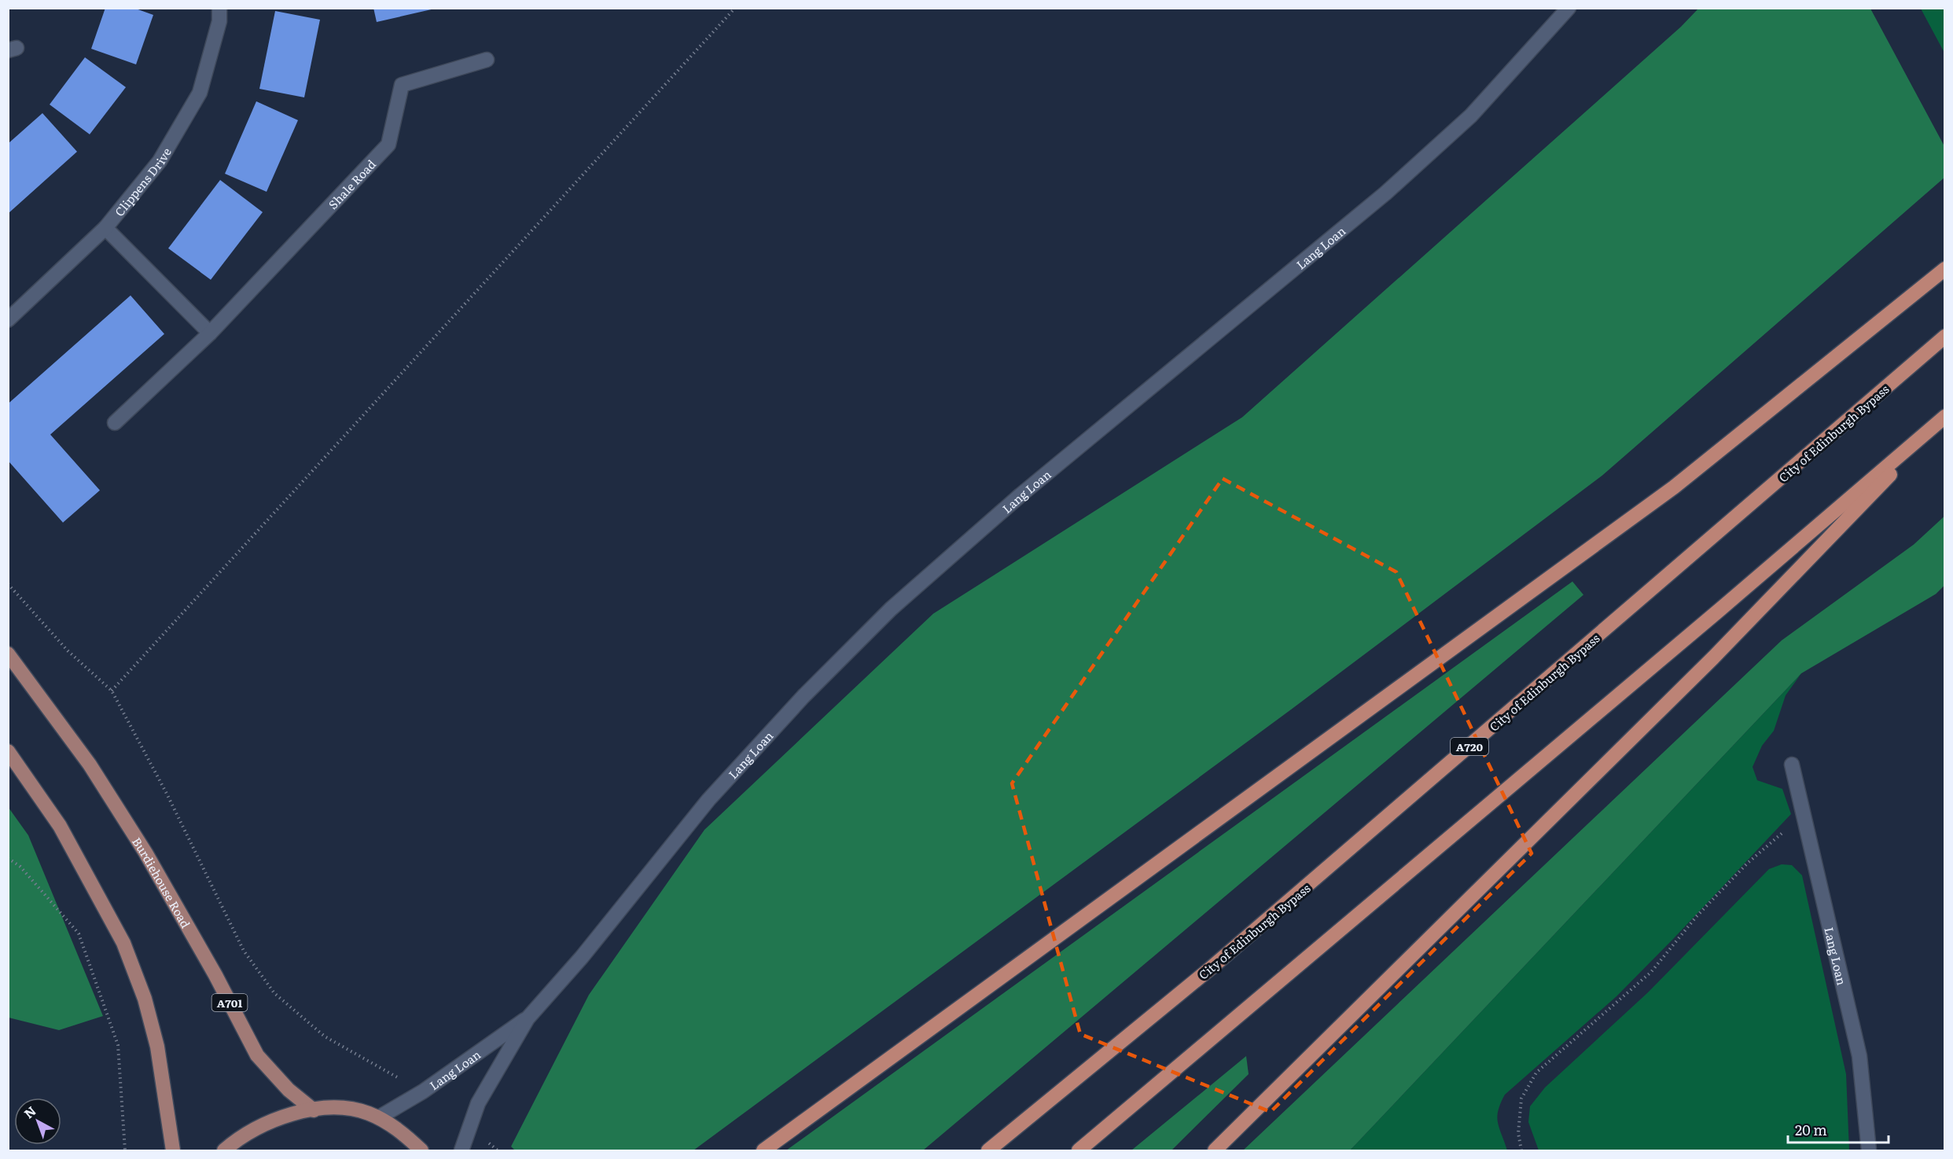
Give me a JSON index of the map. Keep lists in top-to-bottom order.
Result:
{
  "streets": {
    "highway": ["City of Edinburgh Bypass", "A720"],
    "main road": ["Burdiehouse Road", "A701"],
    "street": ["Clippens Drive", "Shale Road", "Lang Loan"]
  },
  "scale_bar": "20 m",
  "north": "top left"
}
